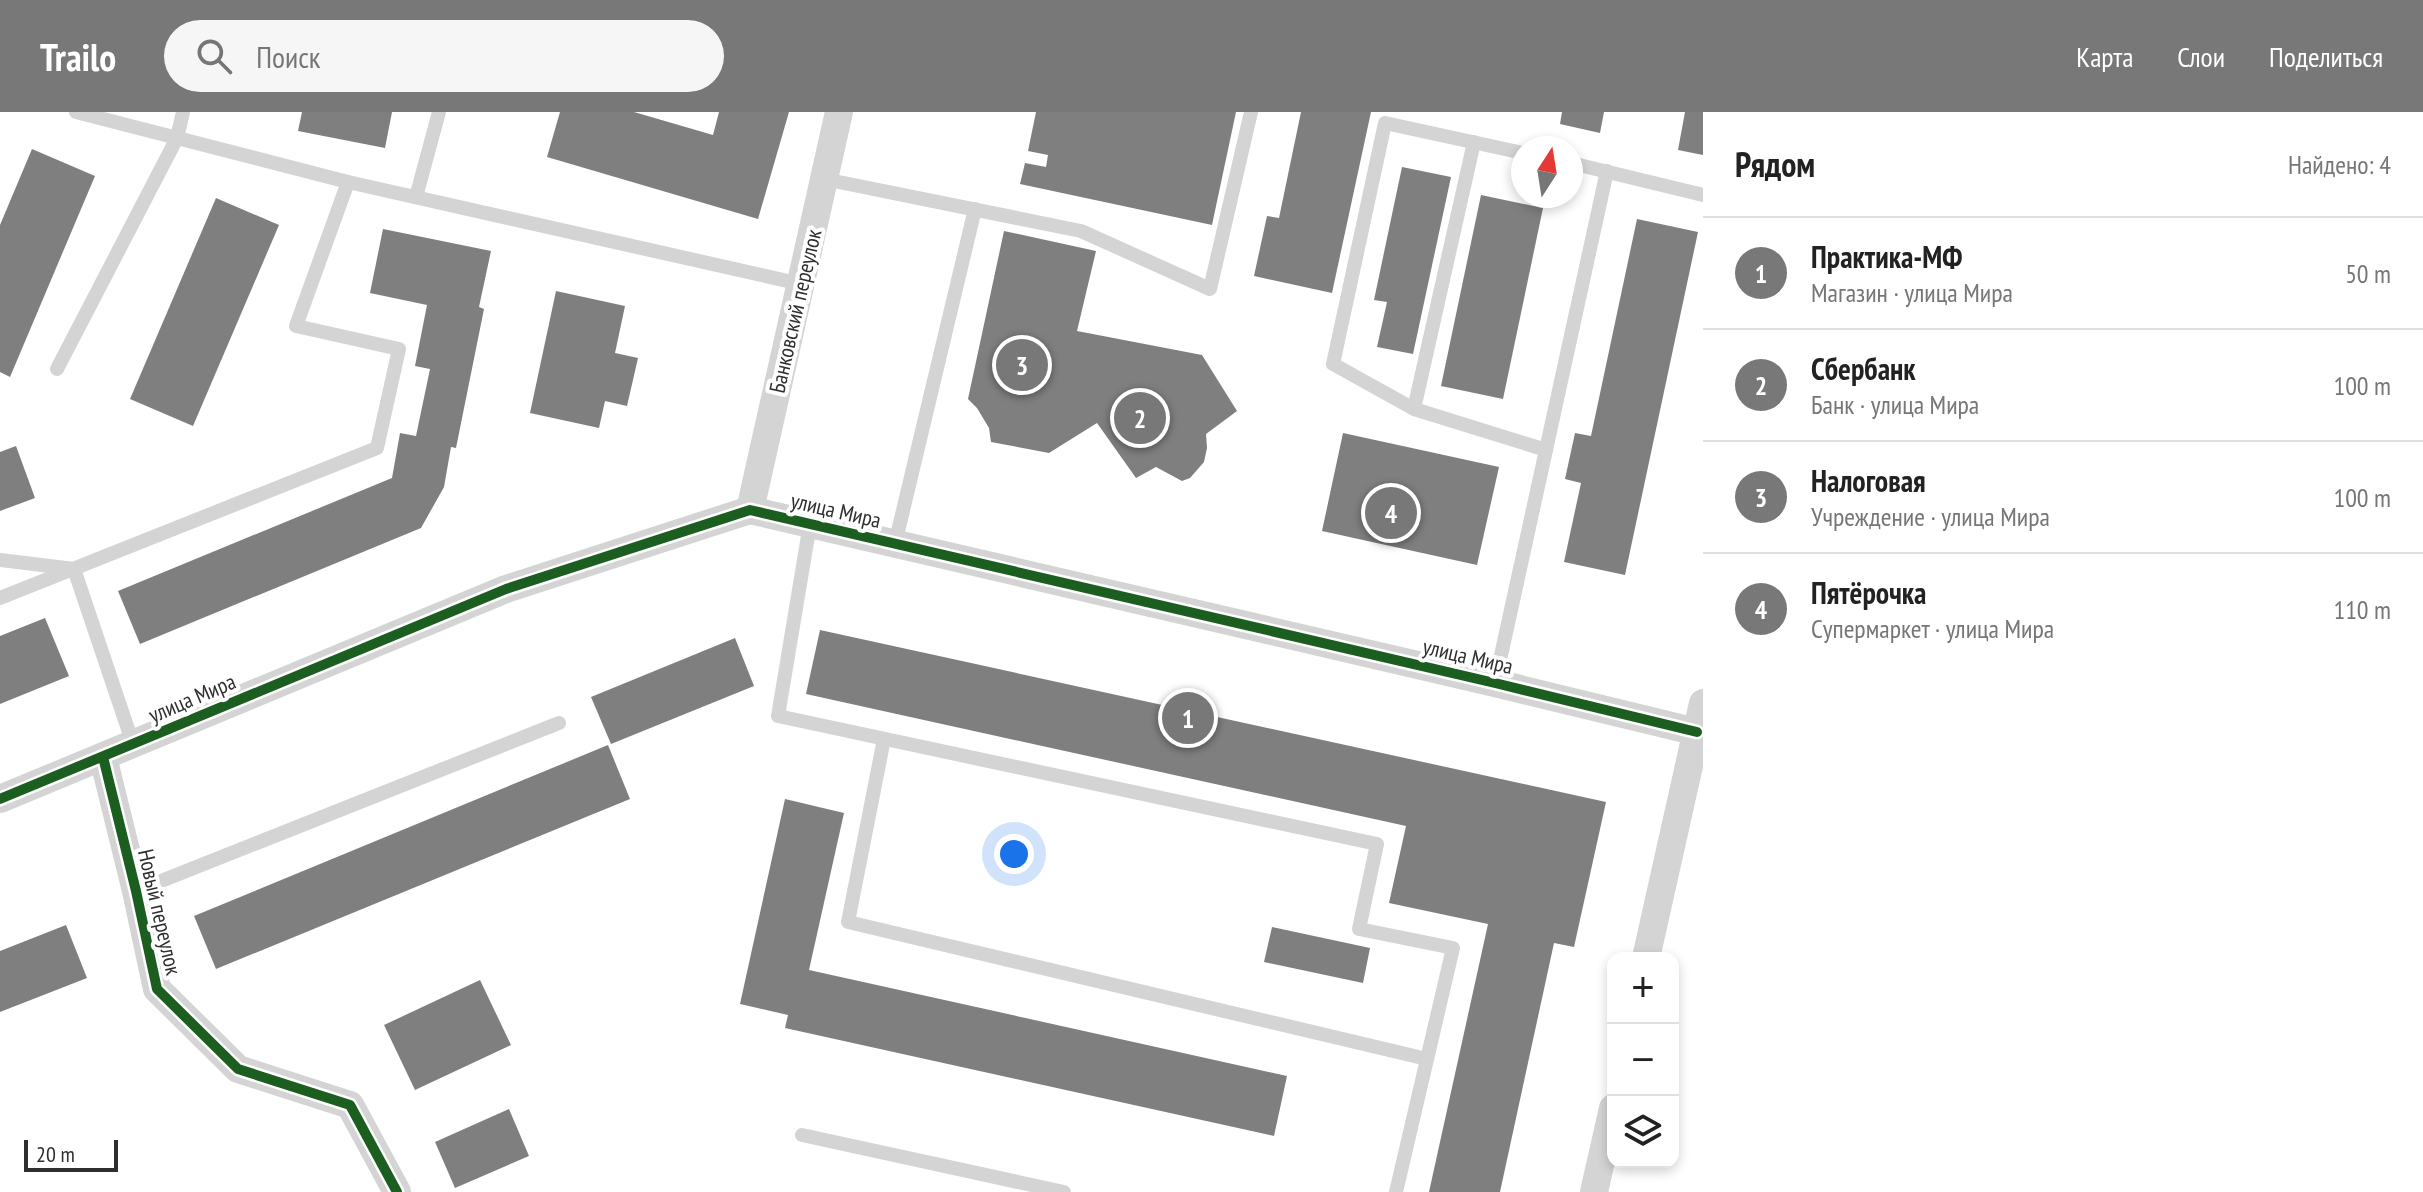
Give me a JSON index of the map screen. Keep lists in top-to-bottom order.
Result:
{
  "streets": {
    "street": ["Банковский переулок", "улица Мира", "Новый переулок"]
  },
  "crossings": [
    ["Банковский переулок", "улица Мира"],
    ["улица Мира", "Новый переулок"]
  ],
  "scale_bar": "20 m",
  "north": "top",
  "page": {
    "header": "Trailo",
    "search": "Поиск",
    "nav": ["Карта", "Слои", "Поделиться"],
    "heading": ["Рядом", "Найдено: 4"],
    "list": [
      {
        "mark": "1",
        "name": "Практика-МФ",
        "note": "Магазин · улица Мира",
        "value": "50 m"
      },
      {
        "mark": "2",
        "name": "Сбербанк",
        "note": "Банк · улица Мира",
        "value": "100 m"
      },
      {
        "mark": "3",
        "name": "Налоговая",
        "note": "Учреждение · улица Мира",
        "value": "100 m"
      },
      {
        "mark": "4",
        "name": "Пятёрочка",
        "note": "Супермаркет · улица Мира",
        "value": "110 m"
      }
    ],
    "pins": [
      "3",
      "2",
      "4",
      "1"
    ],
    "map_buttons": ["+", "−"],
    "scale": "20 m"
  }
}
